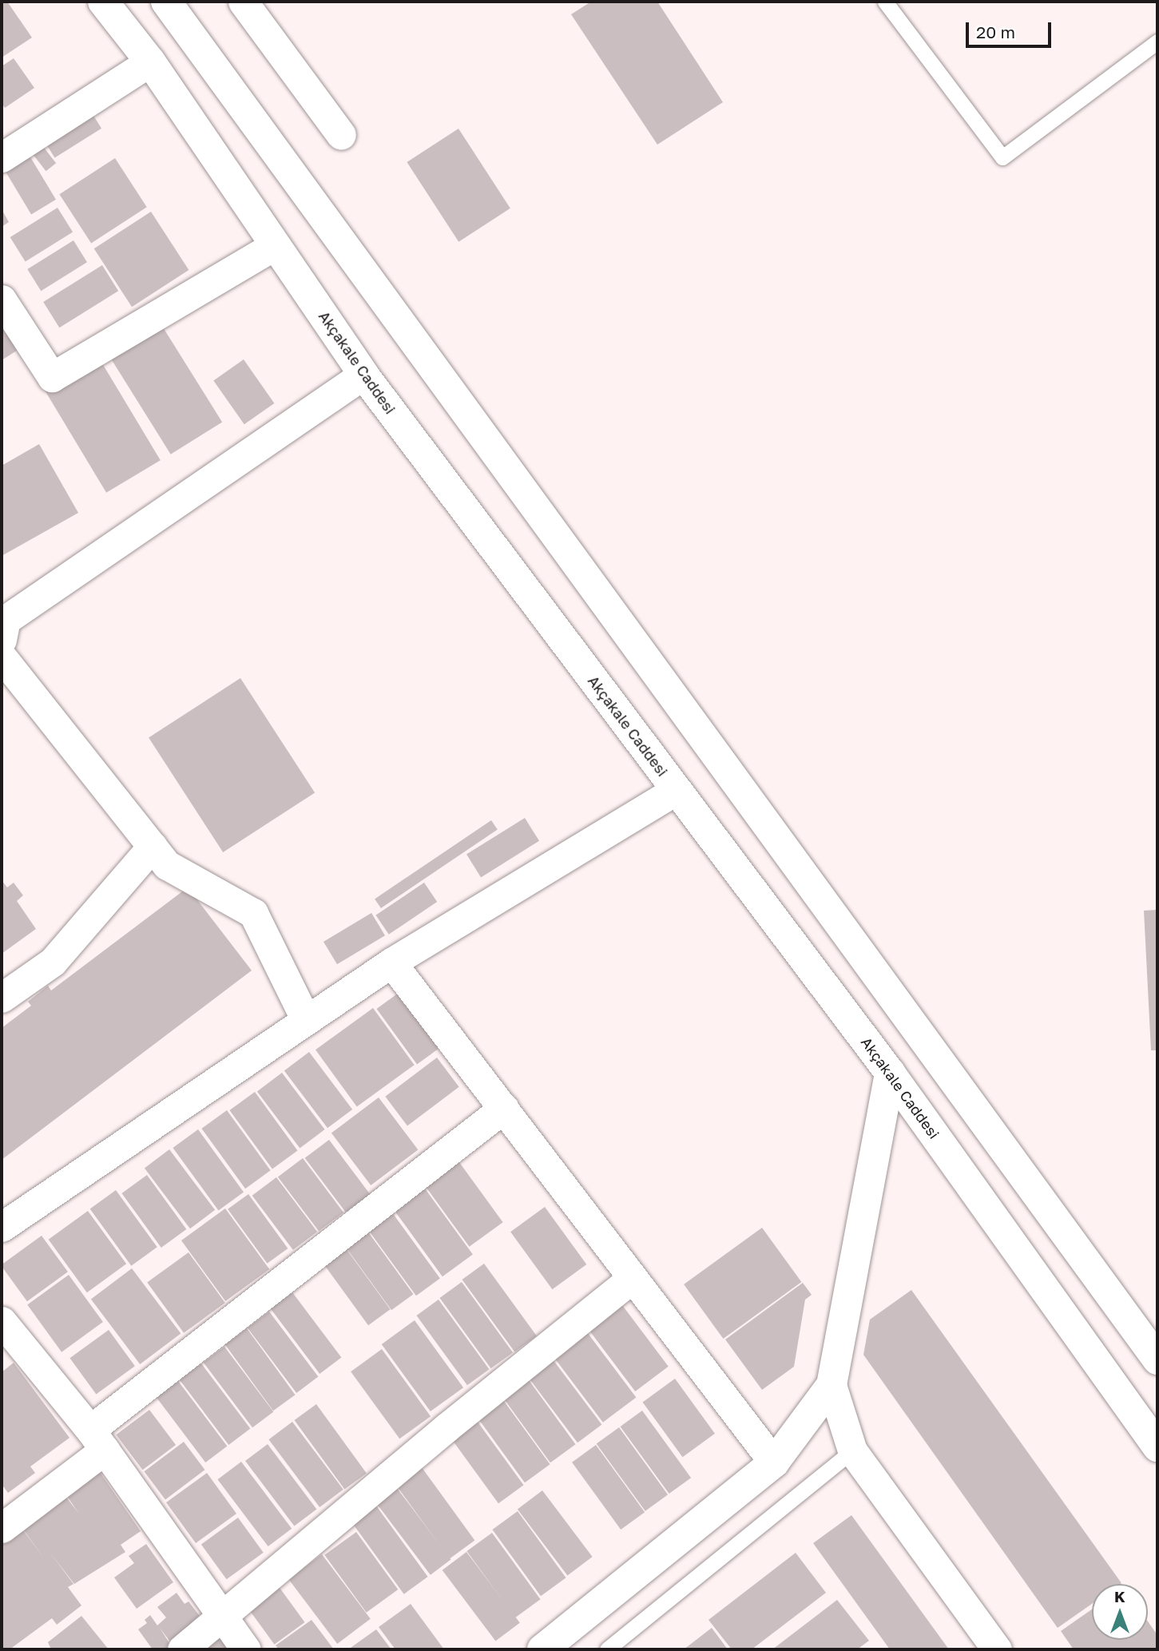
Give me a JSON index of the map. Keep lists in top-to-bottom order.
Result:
{
  "streets": {
    "main road": ["Akçakale Caddesi"]
  },
  "scale_bar": "20 m",
  "north": "top"
}
